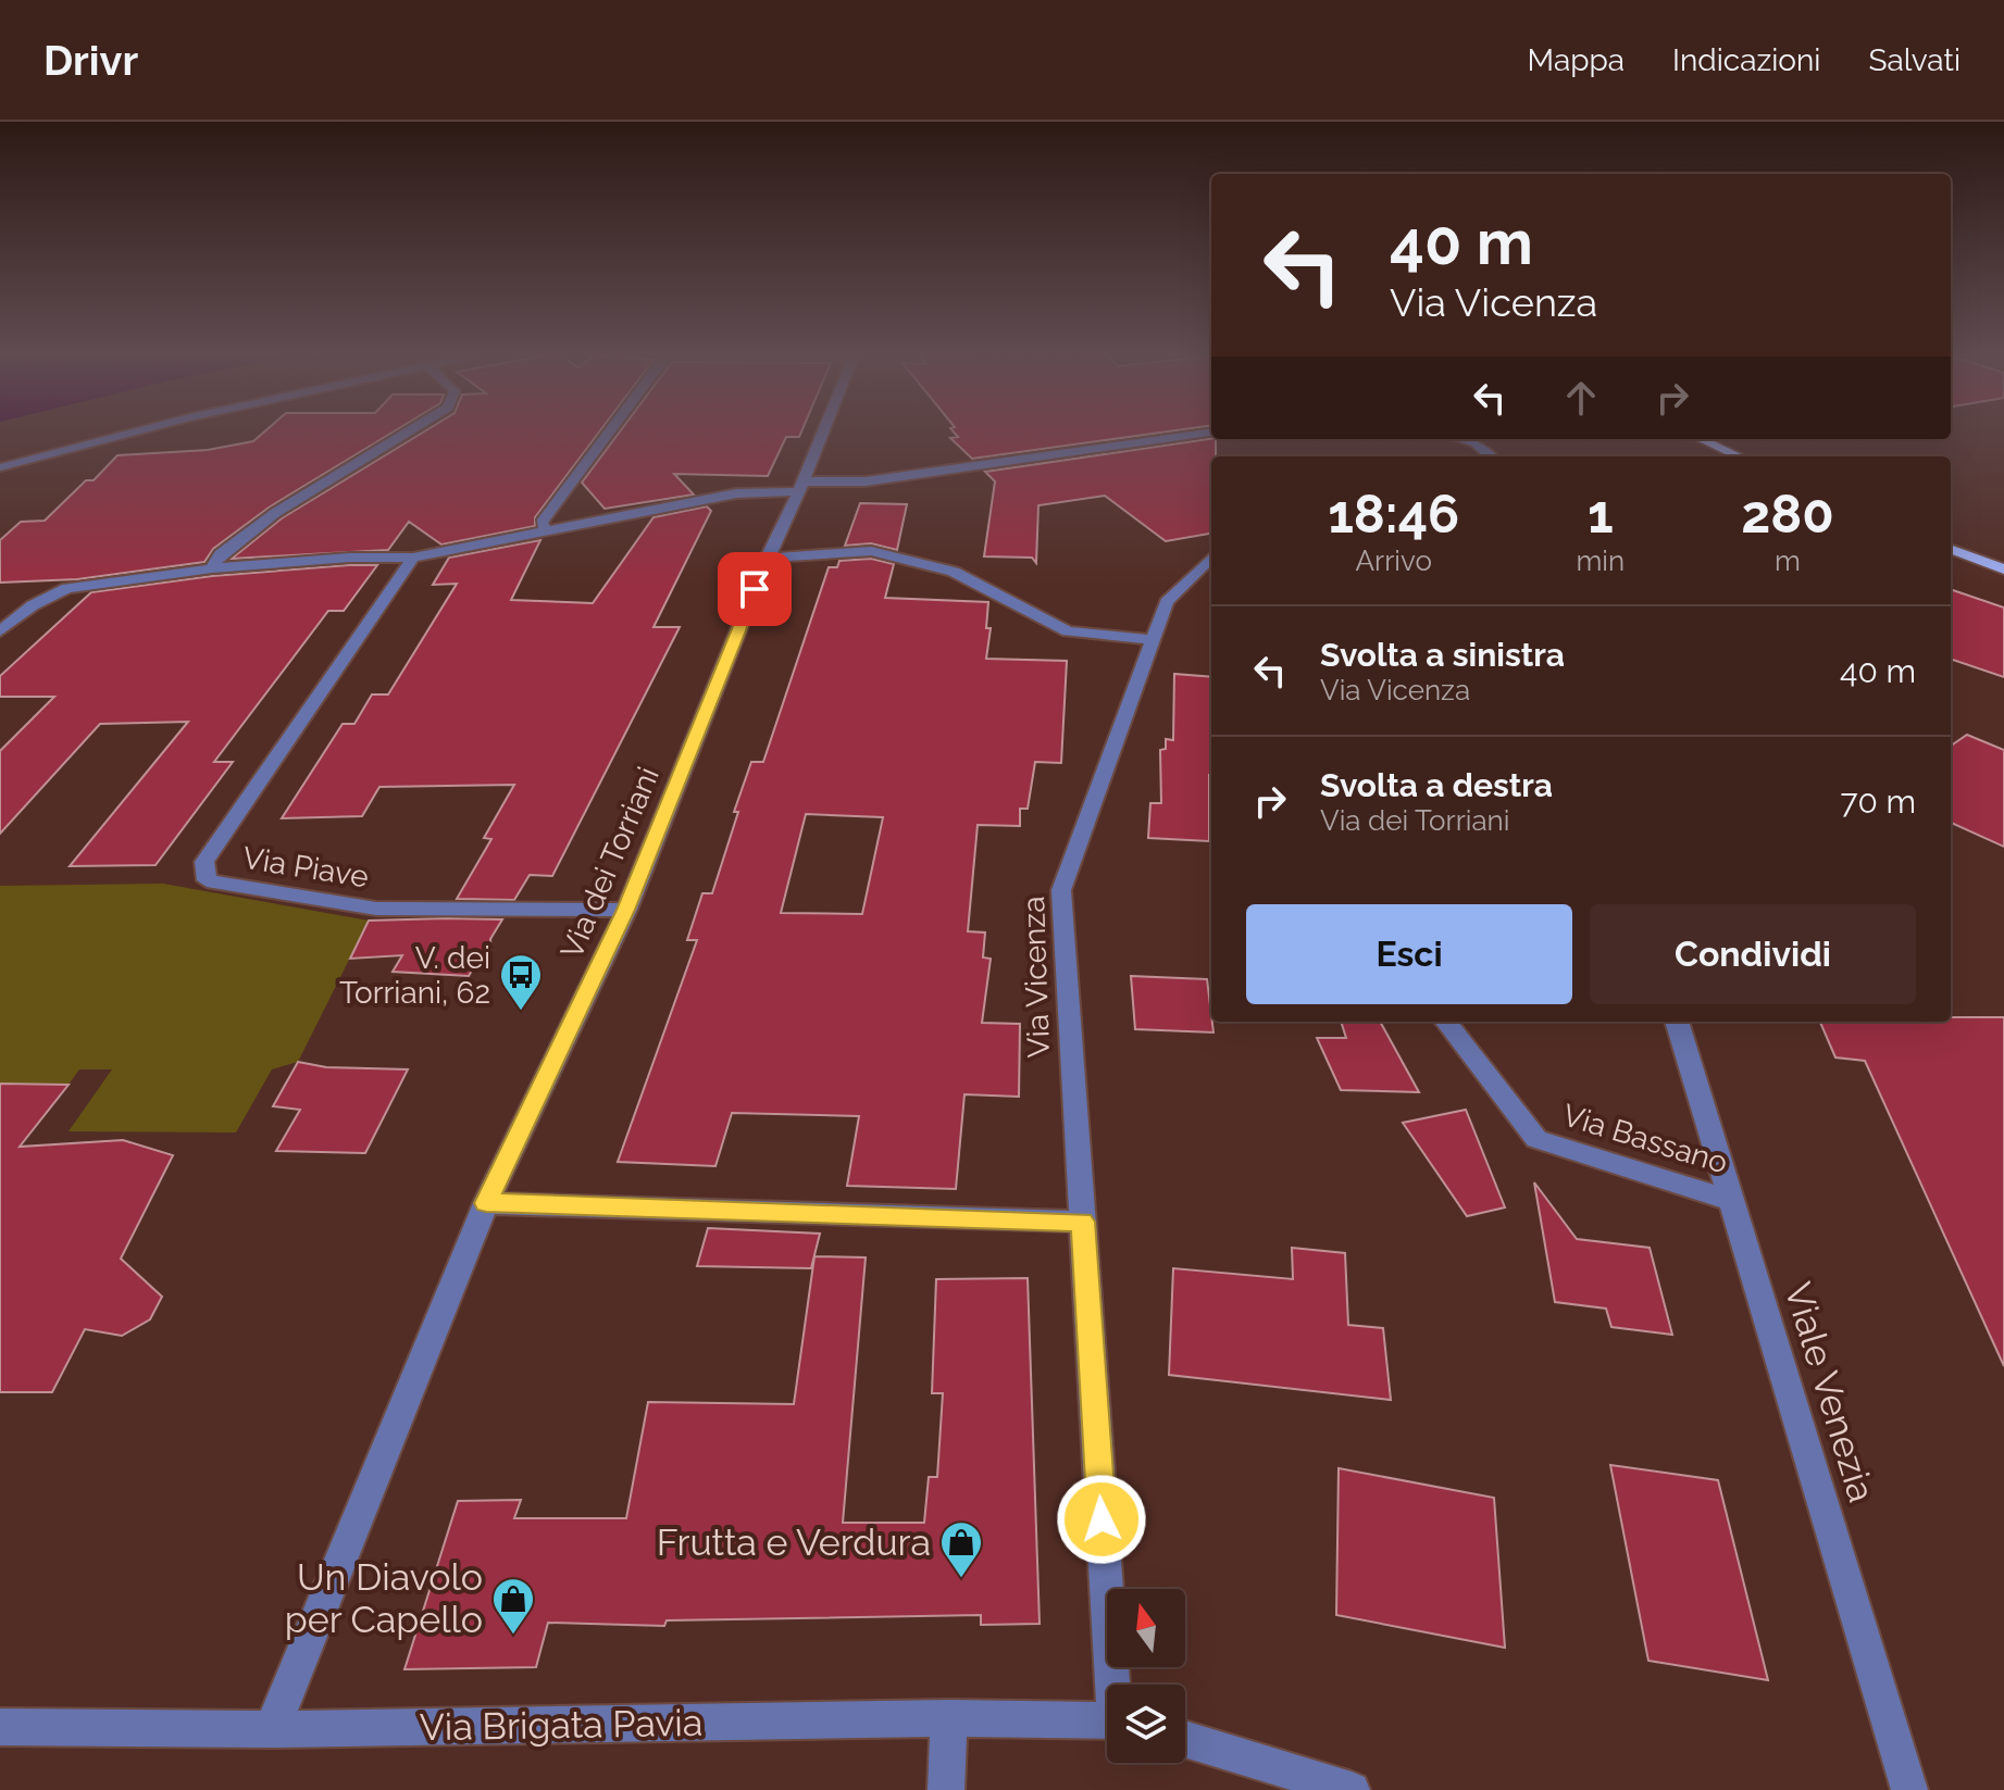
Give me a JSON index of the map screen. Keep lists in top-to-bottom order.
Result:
{
  "streets": {
    "street": [
      "Via dei Torriani",
      "Via Piave",
      "Via Vicenza",
      "Via Bassano",
      "Viale Venezia",
      "Via Brigata Pavia"
    ]
  },
  "crossings": [
    ["Via dei Torriani", "Via Piave"],
    ["Via dei Torriani", "Via Brigata Pavia"],
    ["Via Bassano", "Viale Venezia"]
  ],
  "places": {
    "bus stop": ["V. dei Torriani, 62"],
    "shop": ["Frutta e Verdura", "Un Diavolo per Capello"]
  },
  "north": "top",
  "page": {
    "header": "Drivr",
    "nav": ["Mappa", "Indicazioni", "Salvati"],
    "turn": ["40 m", "Via Vicenza"],
    "eta": [
      "18:46",
      "Arrivo",
      "1",
      "min",
      "280",
      "m"
    ],
    "list": [
      {
        "name": "Svolta a sinistra",
        "note": "Via Vicenza",
        "value": "40 m"
      },
      {
        "name": "Svolta a destra",
        "note": "Via dei Torriani",
        "value": "70 m"
      }
    ],
    "buttons": ["Esci", "Condividi"]
  }
}
